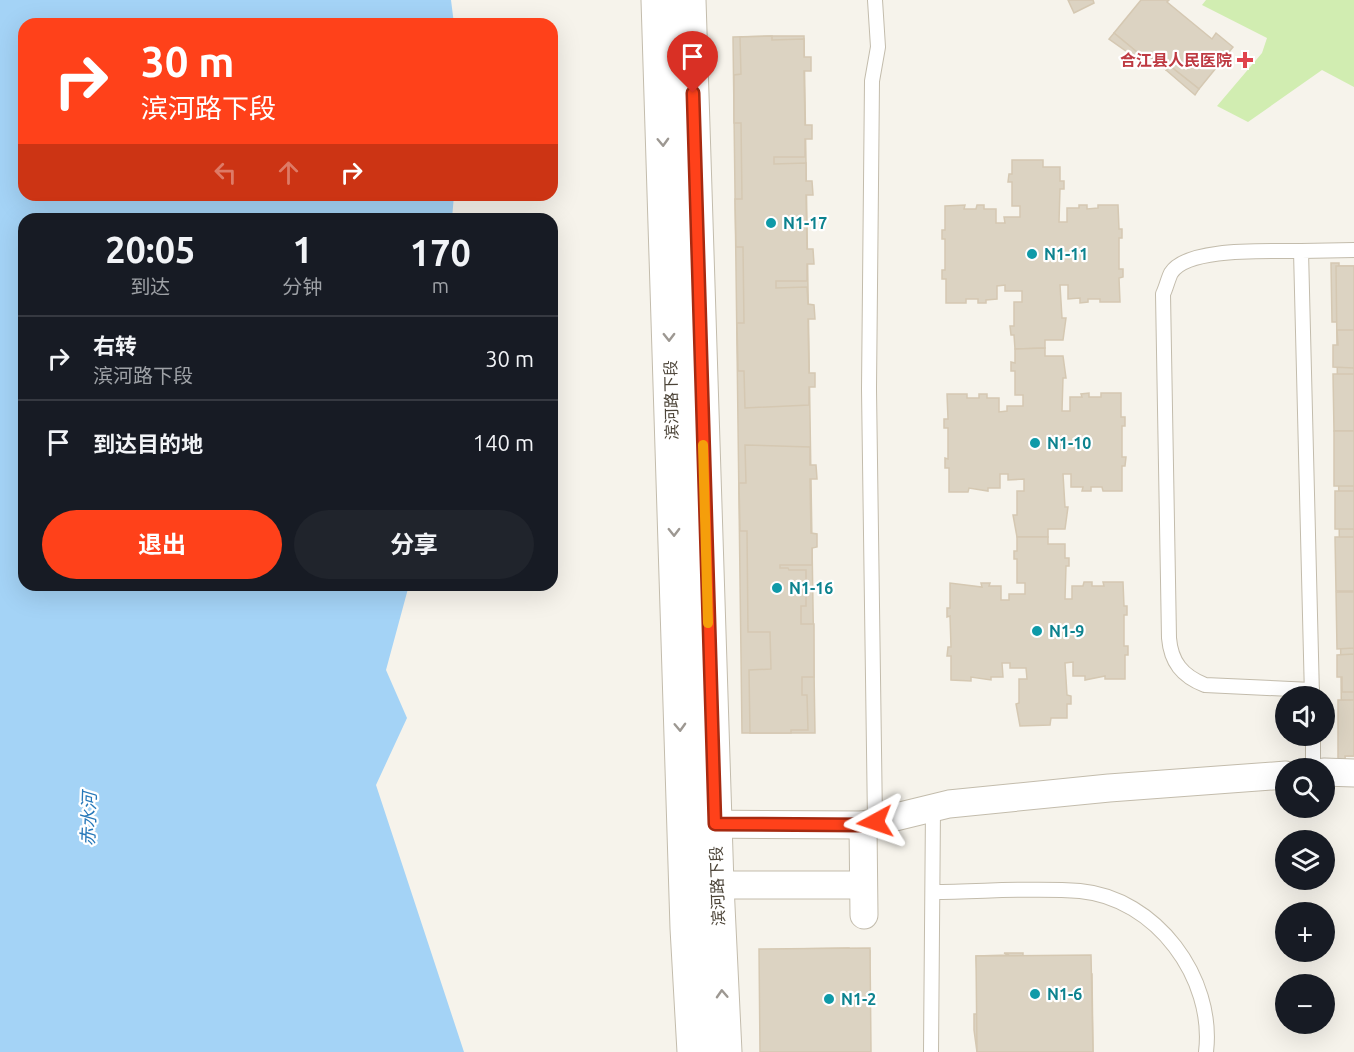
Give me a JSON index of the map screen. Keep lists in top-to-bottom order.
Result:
{
  "streets": {
    "street": ["滨河路下段"]
  },
  "water": ["赤水河"],
  "places": {
    "health": ["合江县人民医院"],
    "other": [
      "N1-17",
      "N1-11",
      "N1-10",
      "N1-16",
      "N1-9",
      "N1-6",
      "N1-2"
    ]
  },
  "page": {
    "turn": ["30 m", "滨河路下段"],
    "eta": [
      "20:05",
      "到达",
      "1",
      "分钟",
      "170",
      "m"
    ],
    "list": [
      {
        "name": "右转",
        "note": "滨河路下段",
        "value": "30 m"
      },
      {
        "name": "到达目的地",
        "value": "140 m"
      }
    ],
    "buttons": ["退出", "分享"],
    "map_buttons": ["+", "−"]
  }
}
